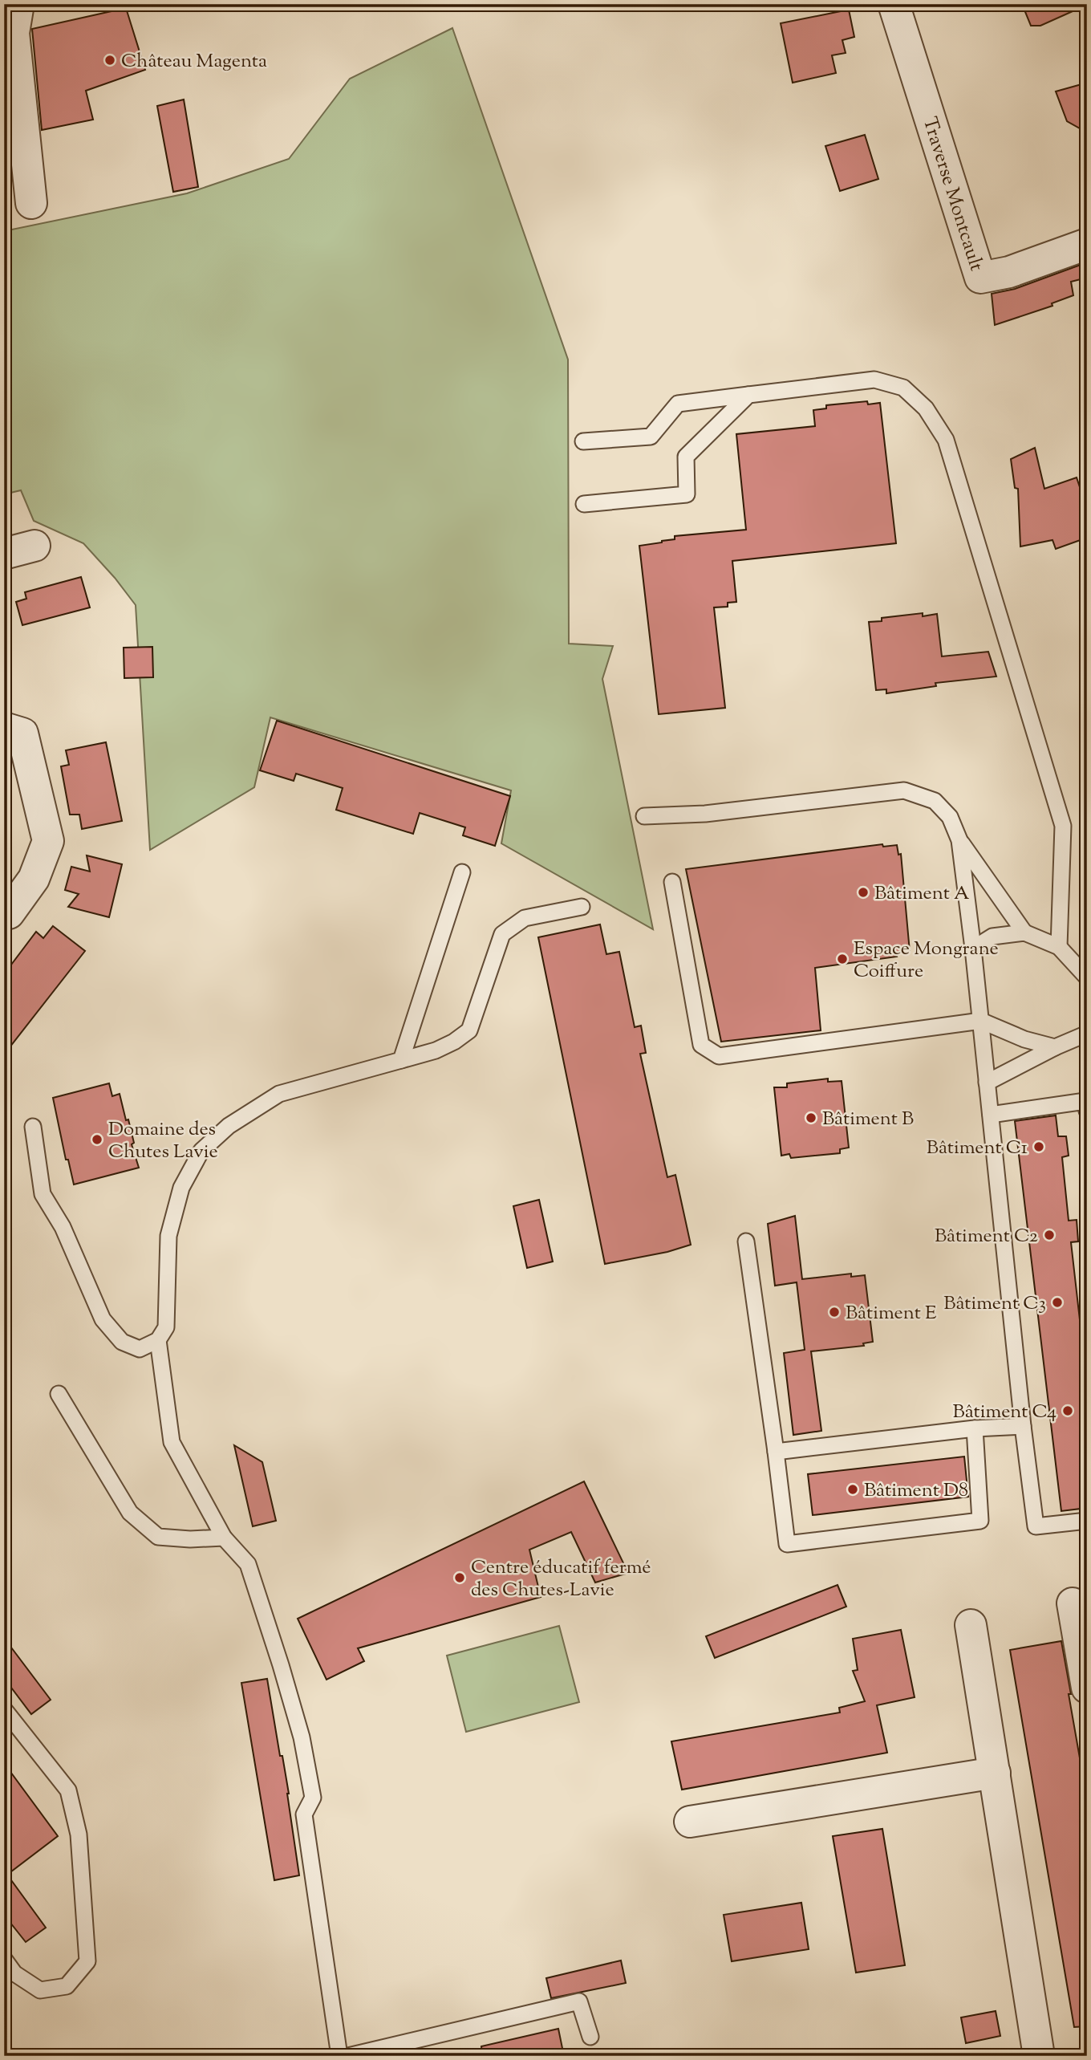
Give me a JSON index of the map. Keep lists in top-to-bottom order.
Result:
{
  "streets": {
    "street": ["Traverse Montcault"]
  },
  "places": [
    "Château Magenta",
    "Bâtiment A",
    "Espace Mongrane Coiffure",
    "Bâtiment B",
    "Domaine des Chutes Lavie",
    "Bâtiment C1",
    "Bâtiment C2",
    "Bâtiment C3",
    "Bâtiment E",
    "Bâtiment C4",
    "Bâtiment D8",
    "Centre éducatif fermé des Chutes-Lavie"
  ]
}
